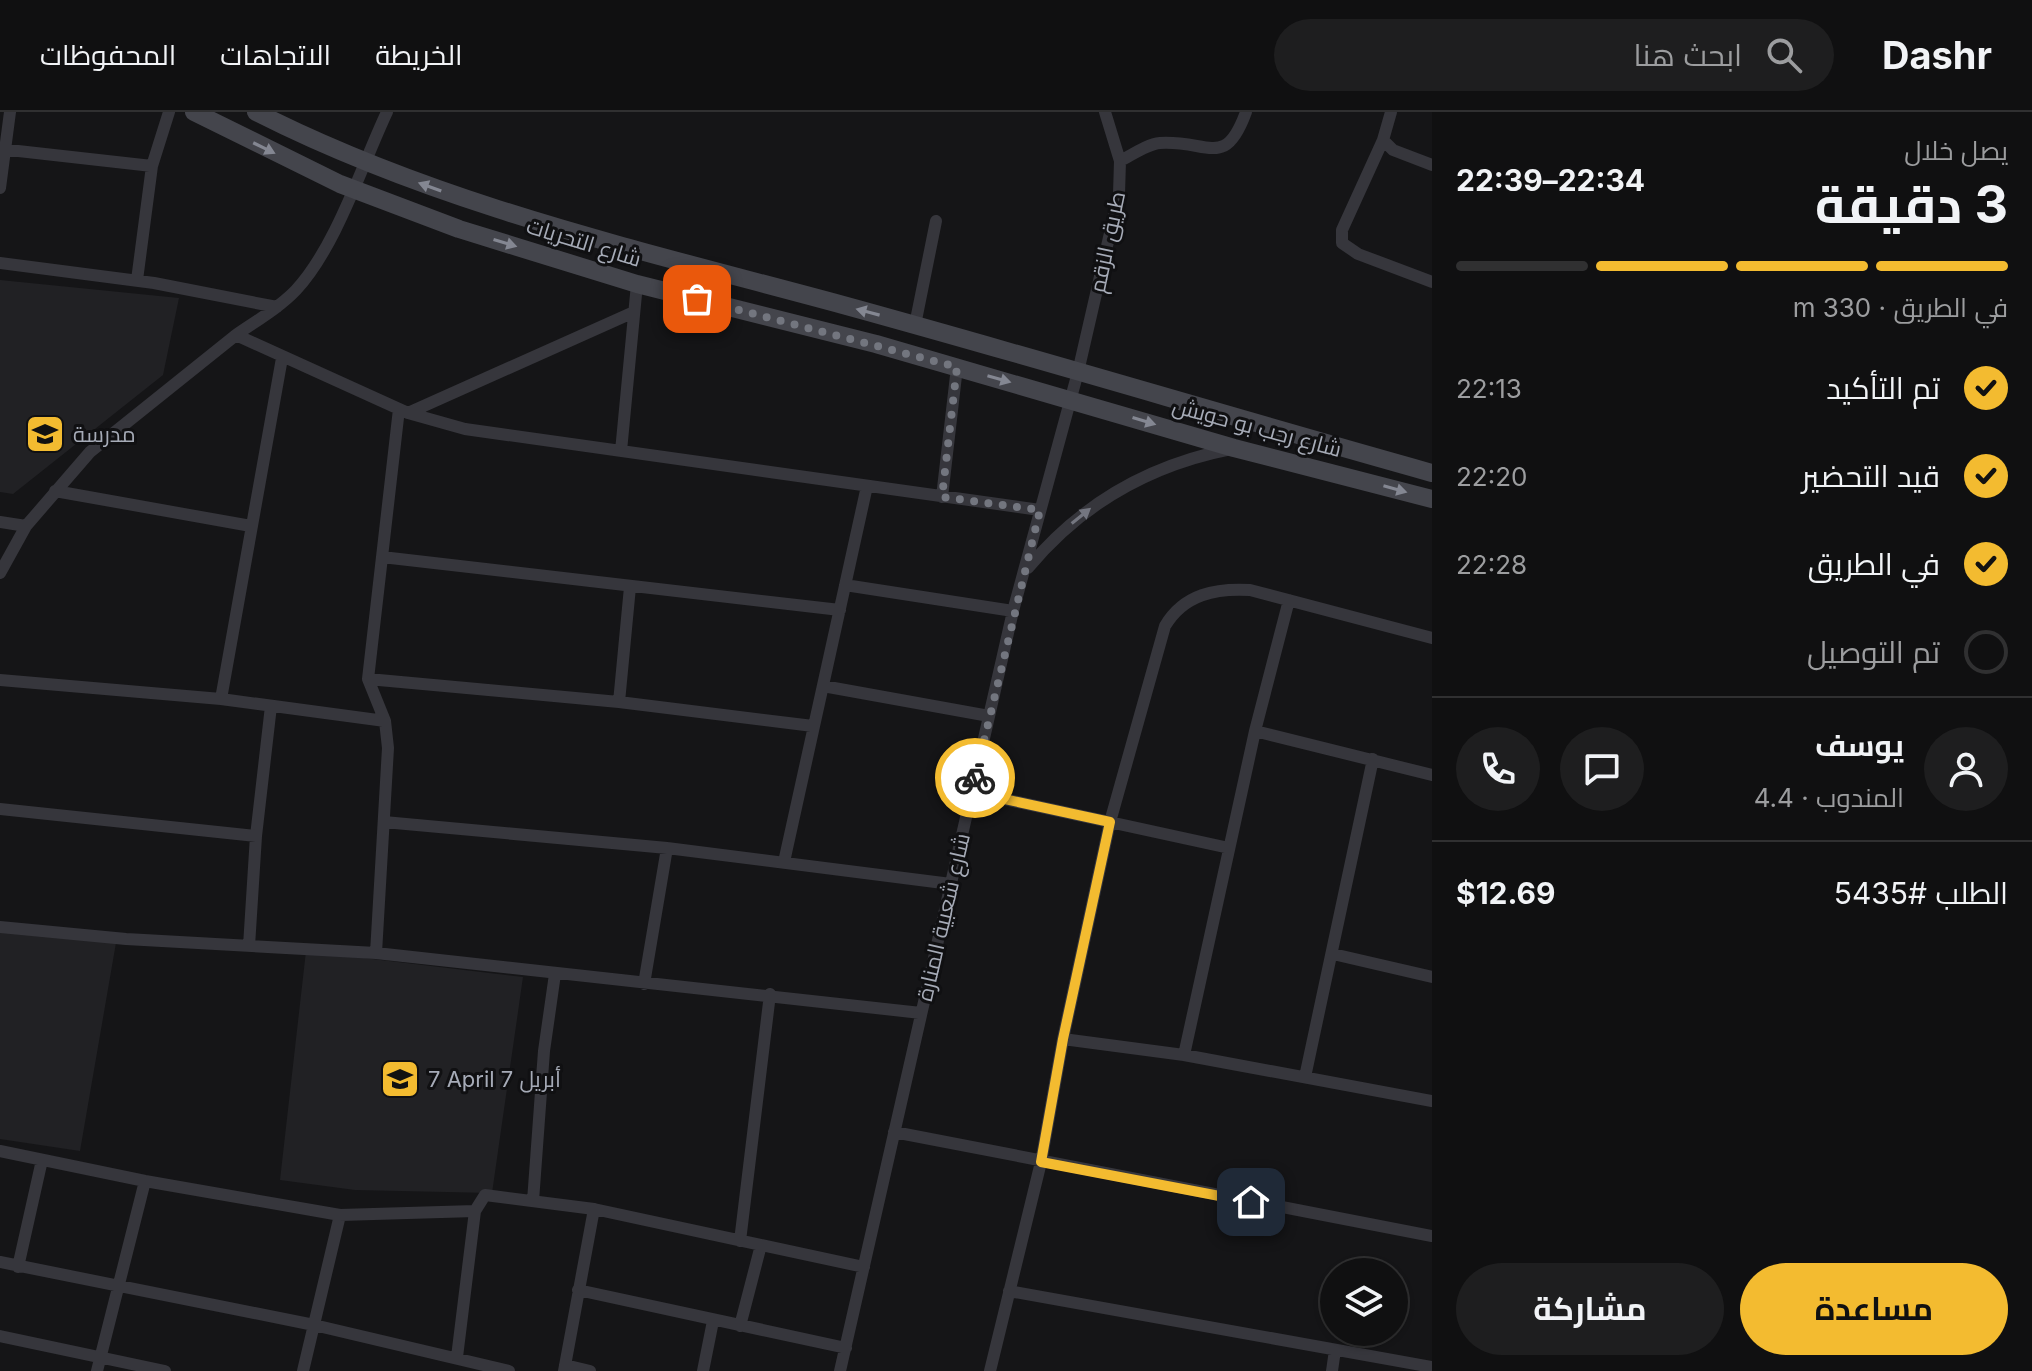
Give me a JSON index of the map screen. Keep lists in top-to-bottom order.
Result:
{
  "streets": {
    "main road": ["شارع التحريات", "شارع رجب بو حويش"],
    "street": ["طريق الزقم", "شارع شعبية المنارة"]
  },
  "crossings": [
    ["شارع التحريات", "طريق الزقم"],
    ["شارع التحريات", "شارع رجب بو حويش"],
    ["شارع التحريات", "شارع شعبية المنارة"],
    ["طريق الزقم", "شارع رجب بو حويش"],
    ["طريق الزقم", "شارع شعبية المنارة"],
    ["شارع رجب بو حويش", "شارع شعبية المنارة"]
  ],
  "places": {
    "school or university": ["مدرسة", "7 April 7 أبريل"]
  },
  "page": {
    "header": "Dashr",
    "search": "ابحث هنا",
    "nav": ["الخريطة", "الاتجاهات", "المحفوظات"],
    "heading": ["3 دقيقة", "يصل خلال", "22:34–22:39"],
    "panel": [
      "يوسف",
      "المندوب · 4.4",
      "الطلب #5435",
      "$12.69"
    ],
    "bar": "في الطريق · 330 m",
    "list": [
      ["تم التأكيد", "22:13"],
      ["قيد التحضير", "22:20"],
      ["في الطريق", "22:28"],
      "تم التوصيل"
    ],
    "buttons": ["مساعدة", "مشاركة"]
  }
}
